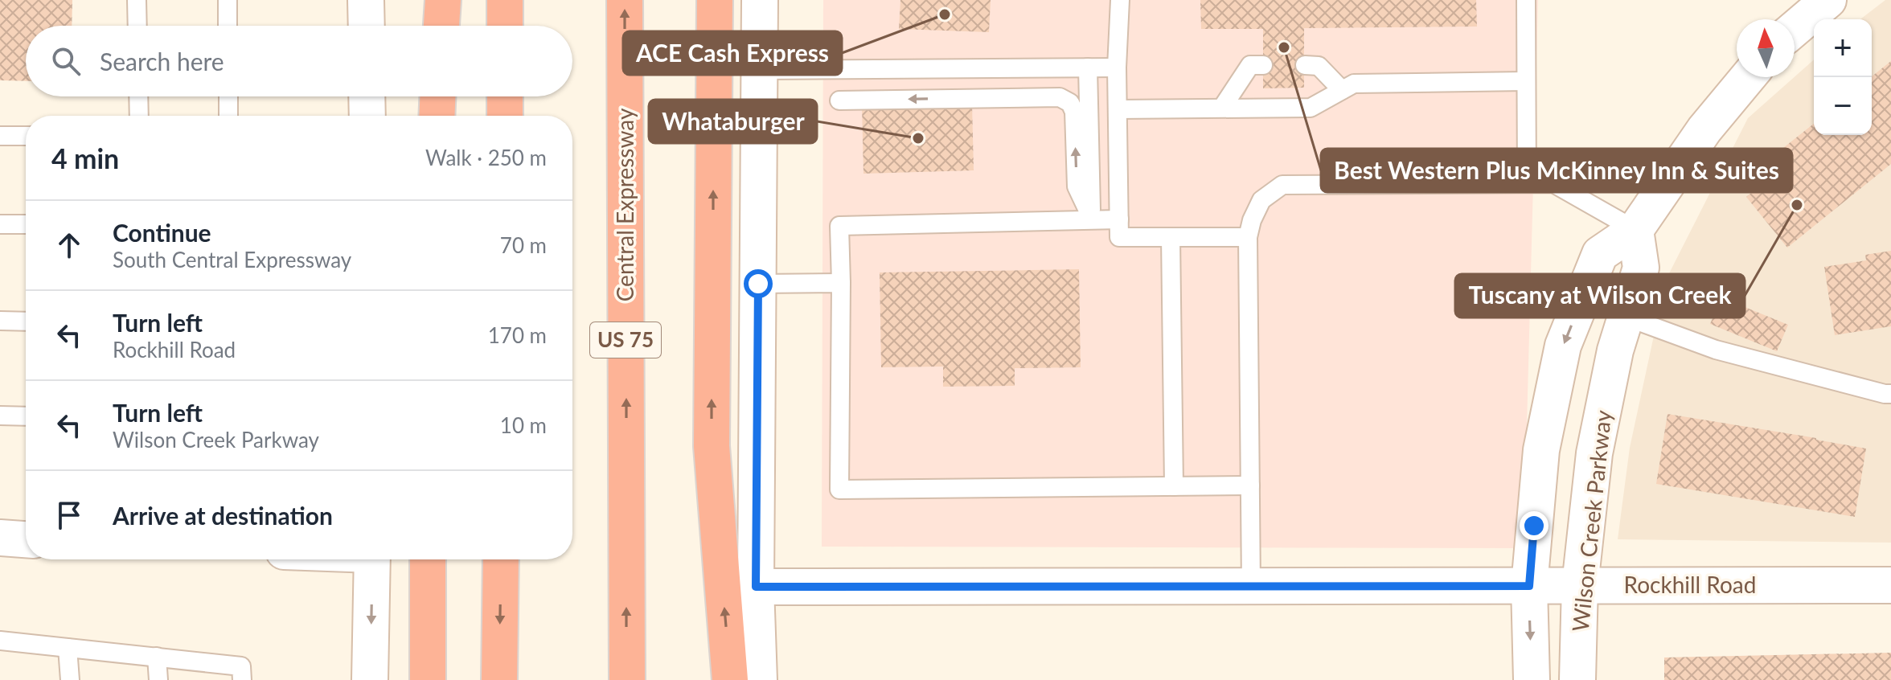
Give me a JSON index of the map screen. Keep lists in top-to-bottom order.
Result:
{
  "streets": {
    "highway": ["Central Expressway", "US 75"],
    "main road": ["Wilson Creek Parkway", "Rockhill Road"]
  },
  "crossings": [
    ["Wilson Creek Parkway", "Rockhill Road"]
  ],
  "places": [
    "ACE Cash Express",
    "Best Western Plus McKinney Inn & Suites",
    "Whataburger",
    "Tuscany at Wilson Creek"
  ],
  "north": "top",
  "page": {
    "map_buttons": ["+", "−"],
    "search": "Search here",
    "heading": ["4 min", "Walk · 250 m"],
    "list": [
      ["Continue", "South Central Expressway", "70 m"],
      ["Turn left", "Rockhill Road", "170 m"],
      ["Turn left", "Wilson Creek Parkway", "10 m"],
      "Arrive at destination"
    ]
  }
}
